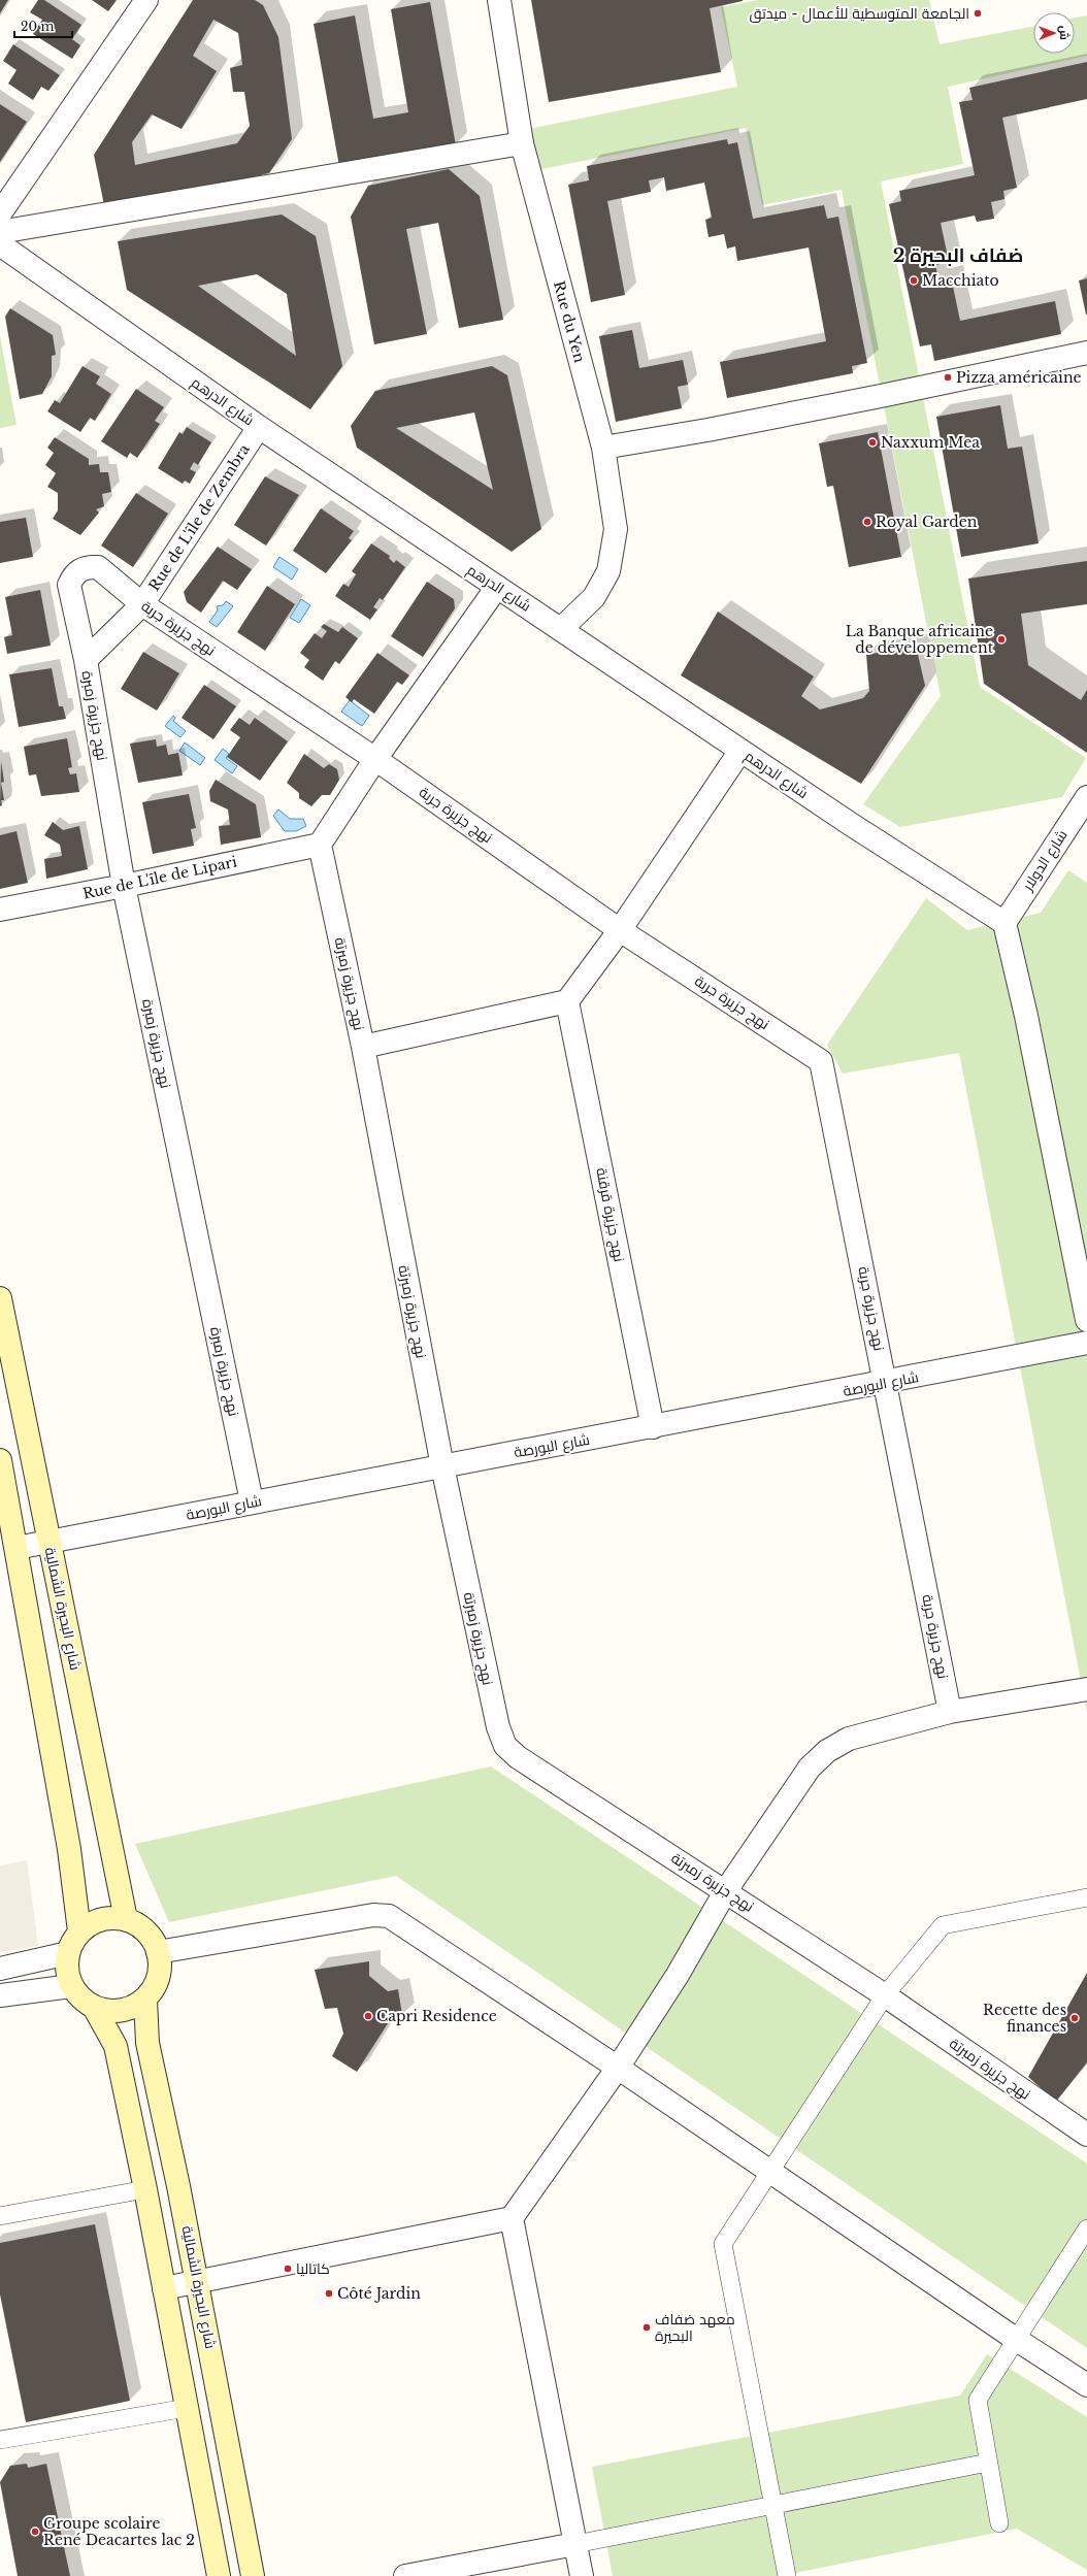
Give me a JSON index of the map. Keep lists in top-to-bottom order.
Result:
{
  "streets": {
    "main road": ["شارع البحيرة الشمالية"],
    "street": [
      "Rue du Yen",
      "شارع الدرهم",
      "Rue de L'île de Zembra",
      "نهج جزيرة جربة",
      "نهج جزيرة زمبرة",
      "شارع الدولار",
      "Rue de L'île de Lipari",
      "نهج جزيرة زمبرتة",
      "نهج جزيرة قرقنة",
      "شارع البورصة"
    ]
  },
  "crossings": [
    ["Rue du Yen", "شارع الدرهم"],
    ["شارع الدرهم", "Rue de L'île de Zembra"],
    ["شارع الدرهم", "شارع الدولار"],
    ["Rue de L'île de Zembra", "نهج جزيرة جربة"],
    ["Rue de L'île de Zembra", "نهج جزيرة زمبرة"],
    ["نهج جزيرة جربة", "نهج جزيرة زمبرة"],
    ["نهج جزيرة جربة", "شارع البورصة"],
    ["نهج جزيرة زمبرة", "Rue de L'île de Lipari"],
    ["نهج جزيرة زمبرة", "شارع البورصة"],
    ["Rue de L'île de Lipari", "نهج جزيرة زمبرتة"],
    ["نهج جزيرة زمبرتة", "شارع البورصة"],
    ["نهج جزيرة قرقنة", "شارع البورصة"],
    ["شارع البورصة", "شارع البحيرة الشمالية"]
  ],
  "districts": ["ضفاف البحيرة 2"],
  "places": [
    "الجامعة المتوسطية للأعمال - ميدتق",
    "Macchiato",
    "Pizza américaine",
    "Naxxum Mea",
    "Royal Garden",
    "La Banque africaine de développement",
    "Capri Residence",
    "Recette des finances",
    "كاتاليا",
    "Côté Jardin",
    "معهد ضفاف البحيرة",
    "Groupe scolaire René Deacartes lac 2"
  ],
  "scale_bar": "20 m",
  "north": "right"
}
